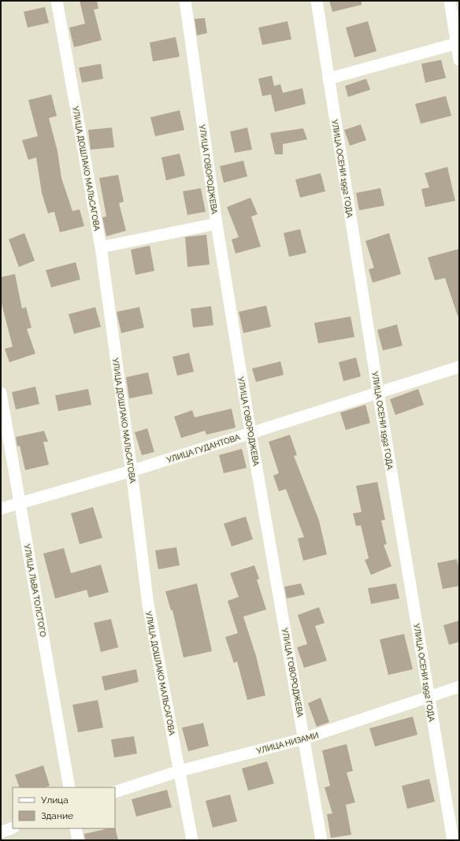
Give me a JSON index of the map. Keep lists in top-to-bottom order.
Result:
{
  "streets": {
    "street": [
      "УЛИЦА ДОШЛАКО МАЛЬСАГОВА",
      "УЛИЦА ОСЕНИ 1992 ГОДА",
      "УЛИЦА ГОВОРОДЖЕВА",
      "УЛИЦА ГУДАНТОВА",
      "УЛИЦА ЛЬВА ТОЛСТОГО",
      "УЛИЦА НИЗАМИ"
    ]
  },
  "crossings": [
    ["УЛИЦА ДОШЛАКО МАЛЬСАГОВА", "УЛИЦА ГУДАНТОВА"],
    ["УЛИЦА ДОШЛАКО МАЛЬСАГОВА", "УЛИЦА НИЗАМИ"],
    ["УЛИЦА ОСЕНИ 1992 ГОДА", "УЛИЦА ГУДАНТОВА"],
    ["УЛИЦА ОСЕНИ 1992 ГОДА", "УЛИЦА НИЗАМИ"],
    ["УЛИЦА ГОВОРОДЖЕВА", "УЛИЦА ГУДАНТОВА"],
    ["УЛИЦА ГОВОРОДЖЕВА", "УЛИЦА НИЗАМИ"],
    ["УЛИЦА ГУДАНТОВА", "УЛИЦА ЛЬВА ТОЛСТОГО"]
  ],
  "legend": ["Улица", "Здание"]
}
